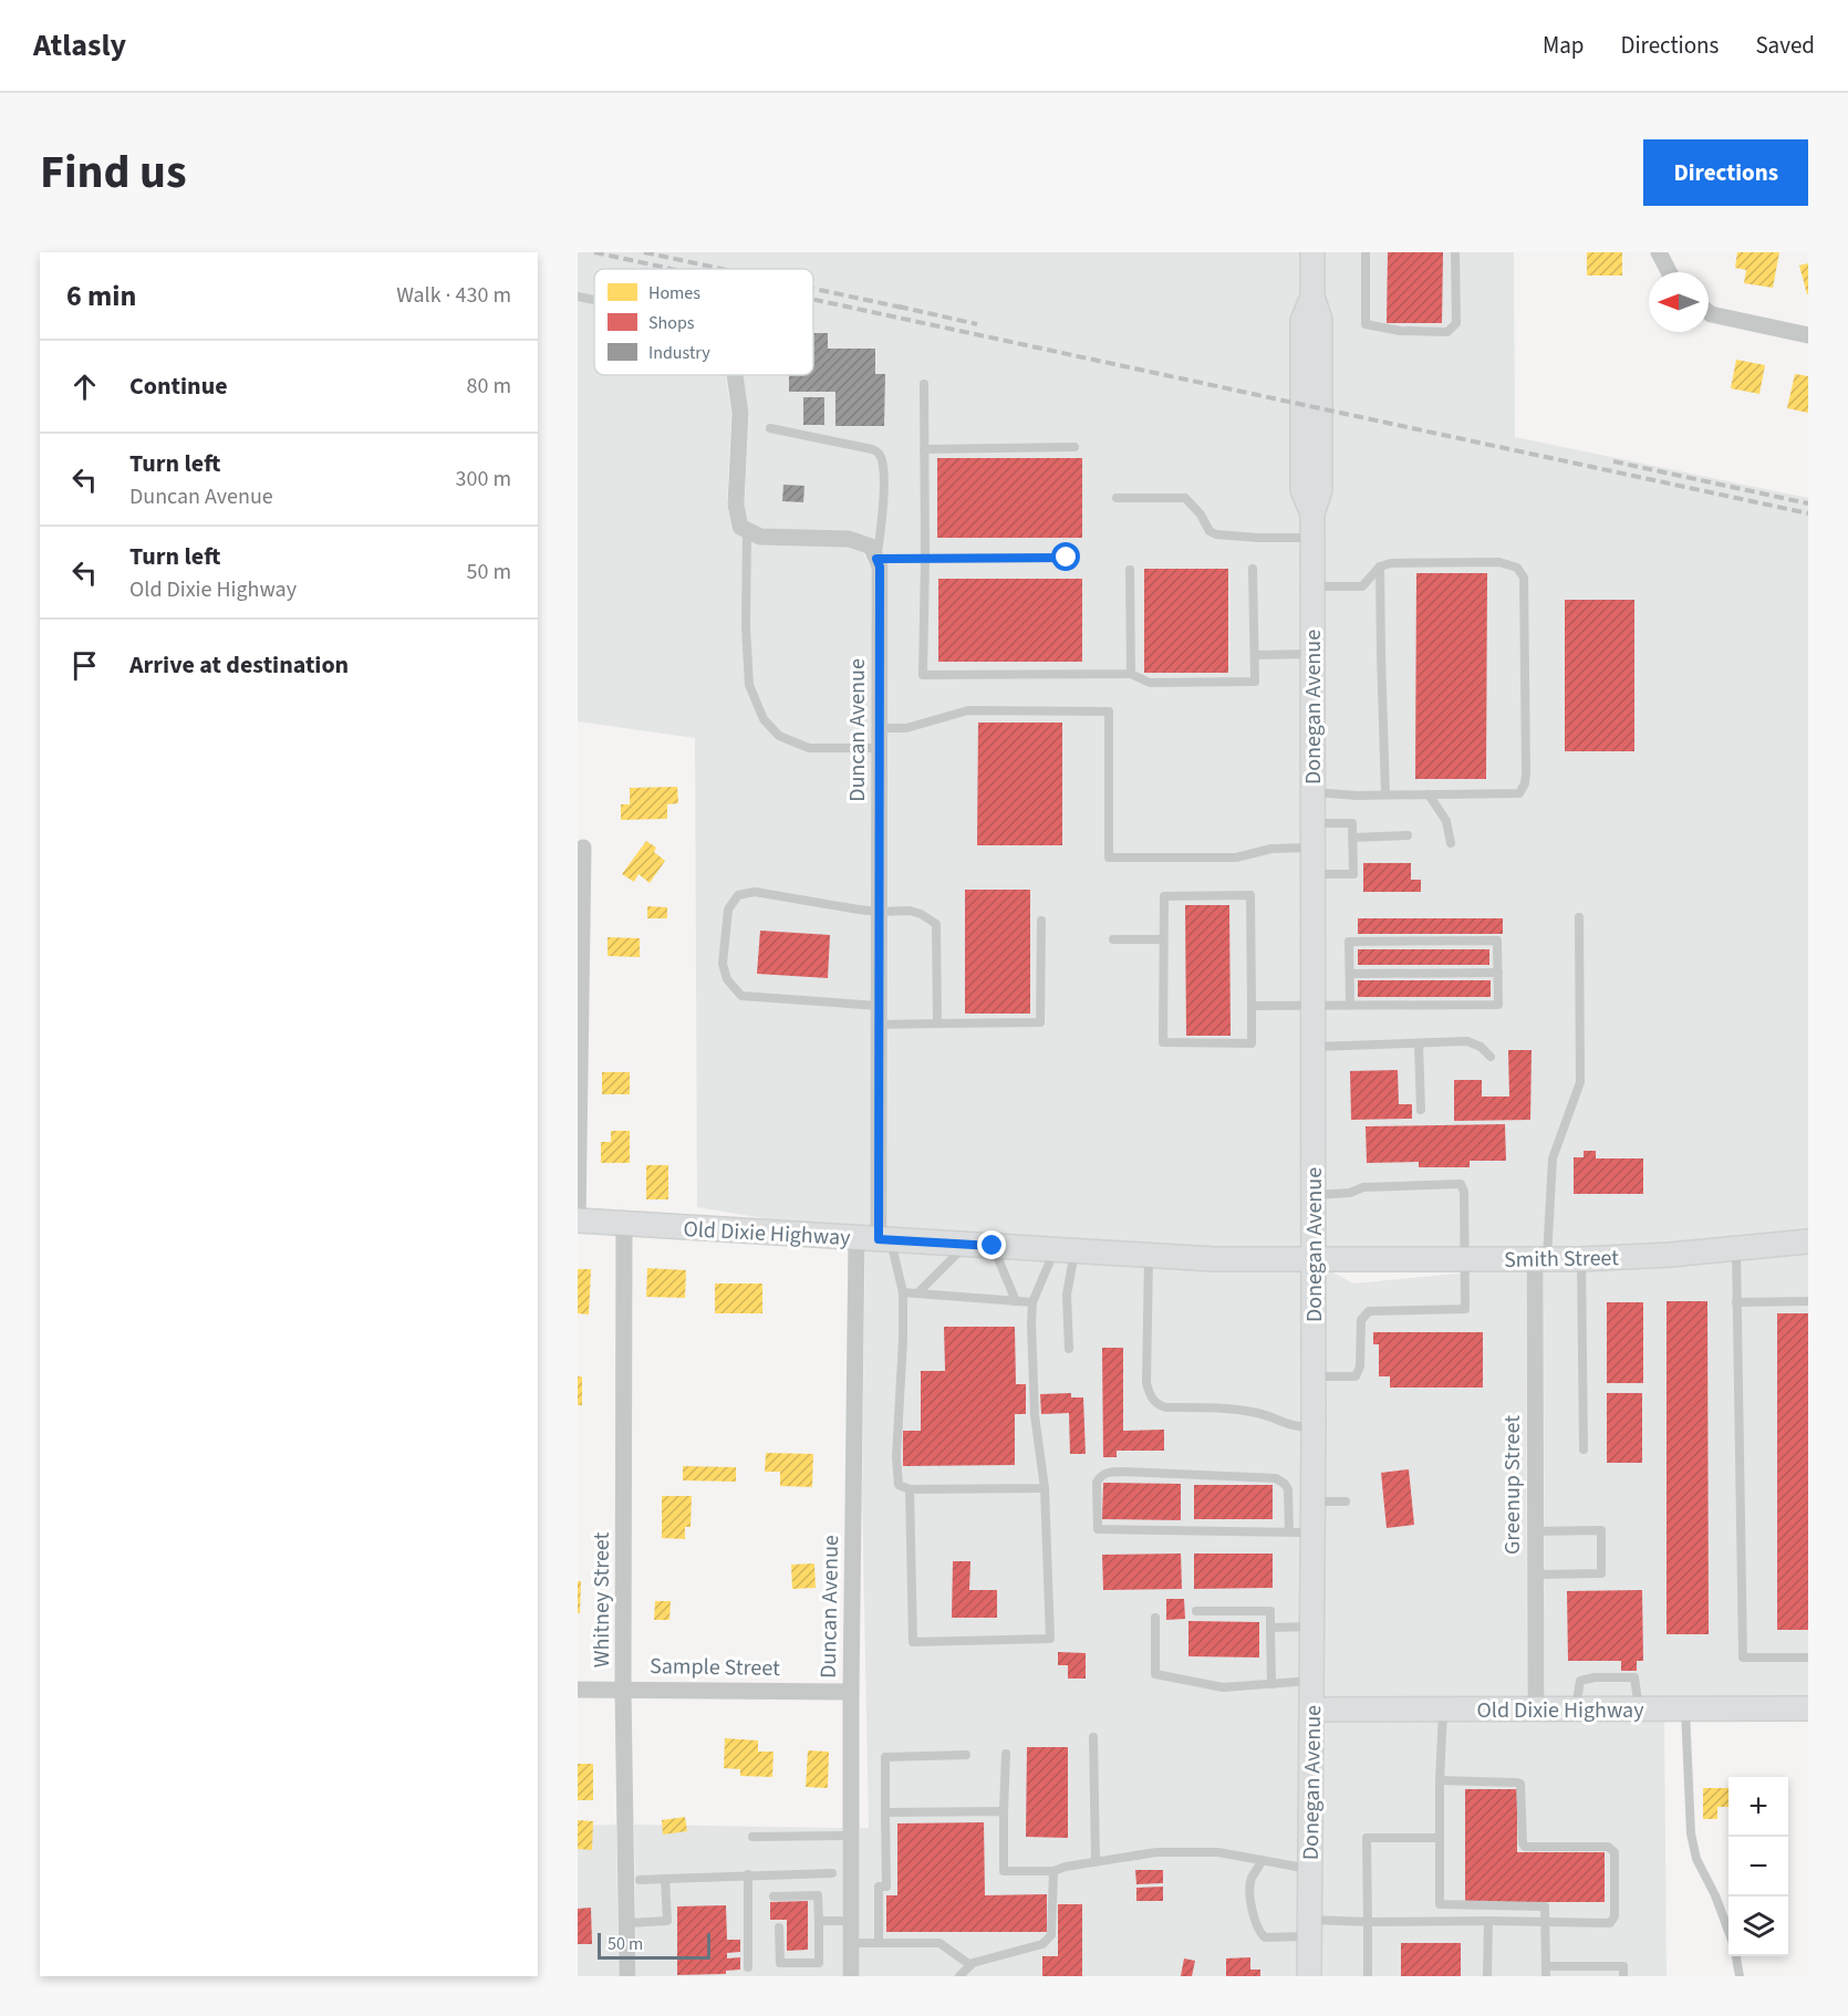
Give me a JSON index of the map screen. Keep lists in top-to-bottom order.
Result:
{
  "streets": {
    "street": [
      "Donegan Avenue",
      "Duncan Avenue",
      "Old Dixie Highway",
      "Smith Street",
      "Greenup Street",
      "Whitney Street",
      "Sample Street"
    ]
  },
  "crossings": [
    ["Donegan Avenue", "Old Dixie Highway"],
    ["Donegan Avenue", "Smith Street"],
    ["Duncan Avenue", "Old Dixie Highway"],
    ["Duncan Avenue", "Sample Street"],
    ["Old Dixie Highway", "Smith Street"],
    ["Old Dixie Highway", "Greenup Street"],
    ["Old Dixie Highway", "Whitney Street"],
    ["Smith Street", "Greenup Street"],
    ["Whitney Street", "Sample Street"]
  ],
  "legend": ["Homes", "Shops", "Industry"],
  "scale_bar": "50 m",
  "north": "left",
  "page": {
    "header": "Atlasly",
    "nav": ["Map", "Directions", "Saved"],
    "title": "Find us",
    "buttons": "Directions",
    "heading": ["6 min", "Walk · 430 m"],
    "list": [
      ["Continue", "80 m"],
      ["Turn left", "Duncan Avenue", "300 m"],
      ["Turn left", "Old Dixie Highway", "50 m"],
      "Arrive at destination"
    ],
    "map_buttons": ["+", "−"],
    "scale": "50 m"
  }
}
